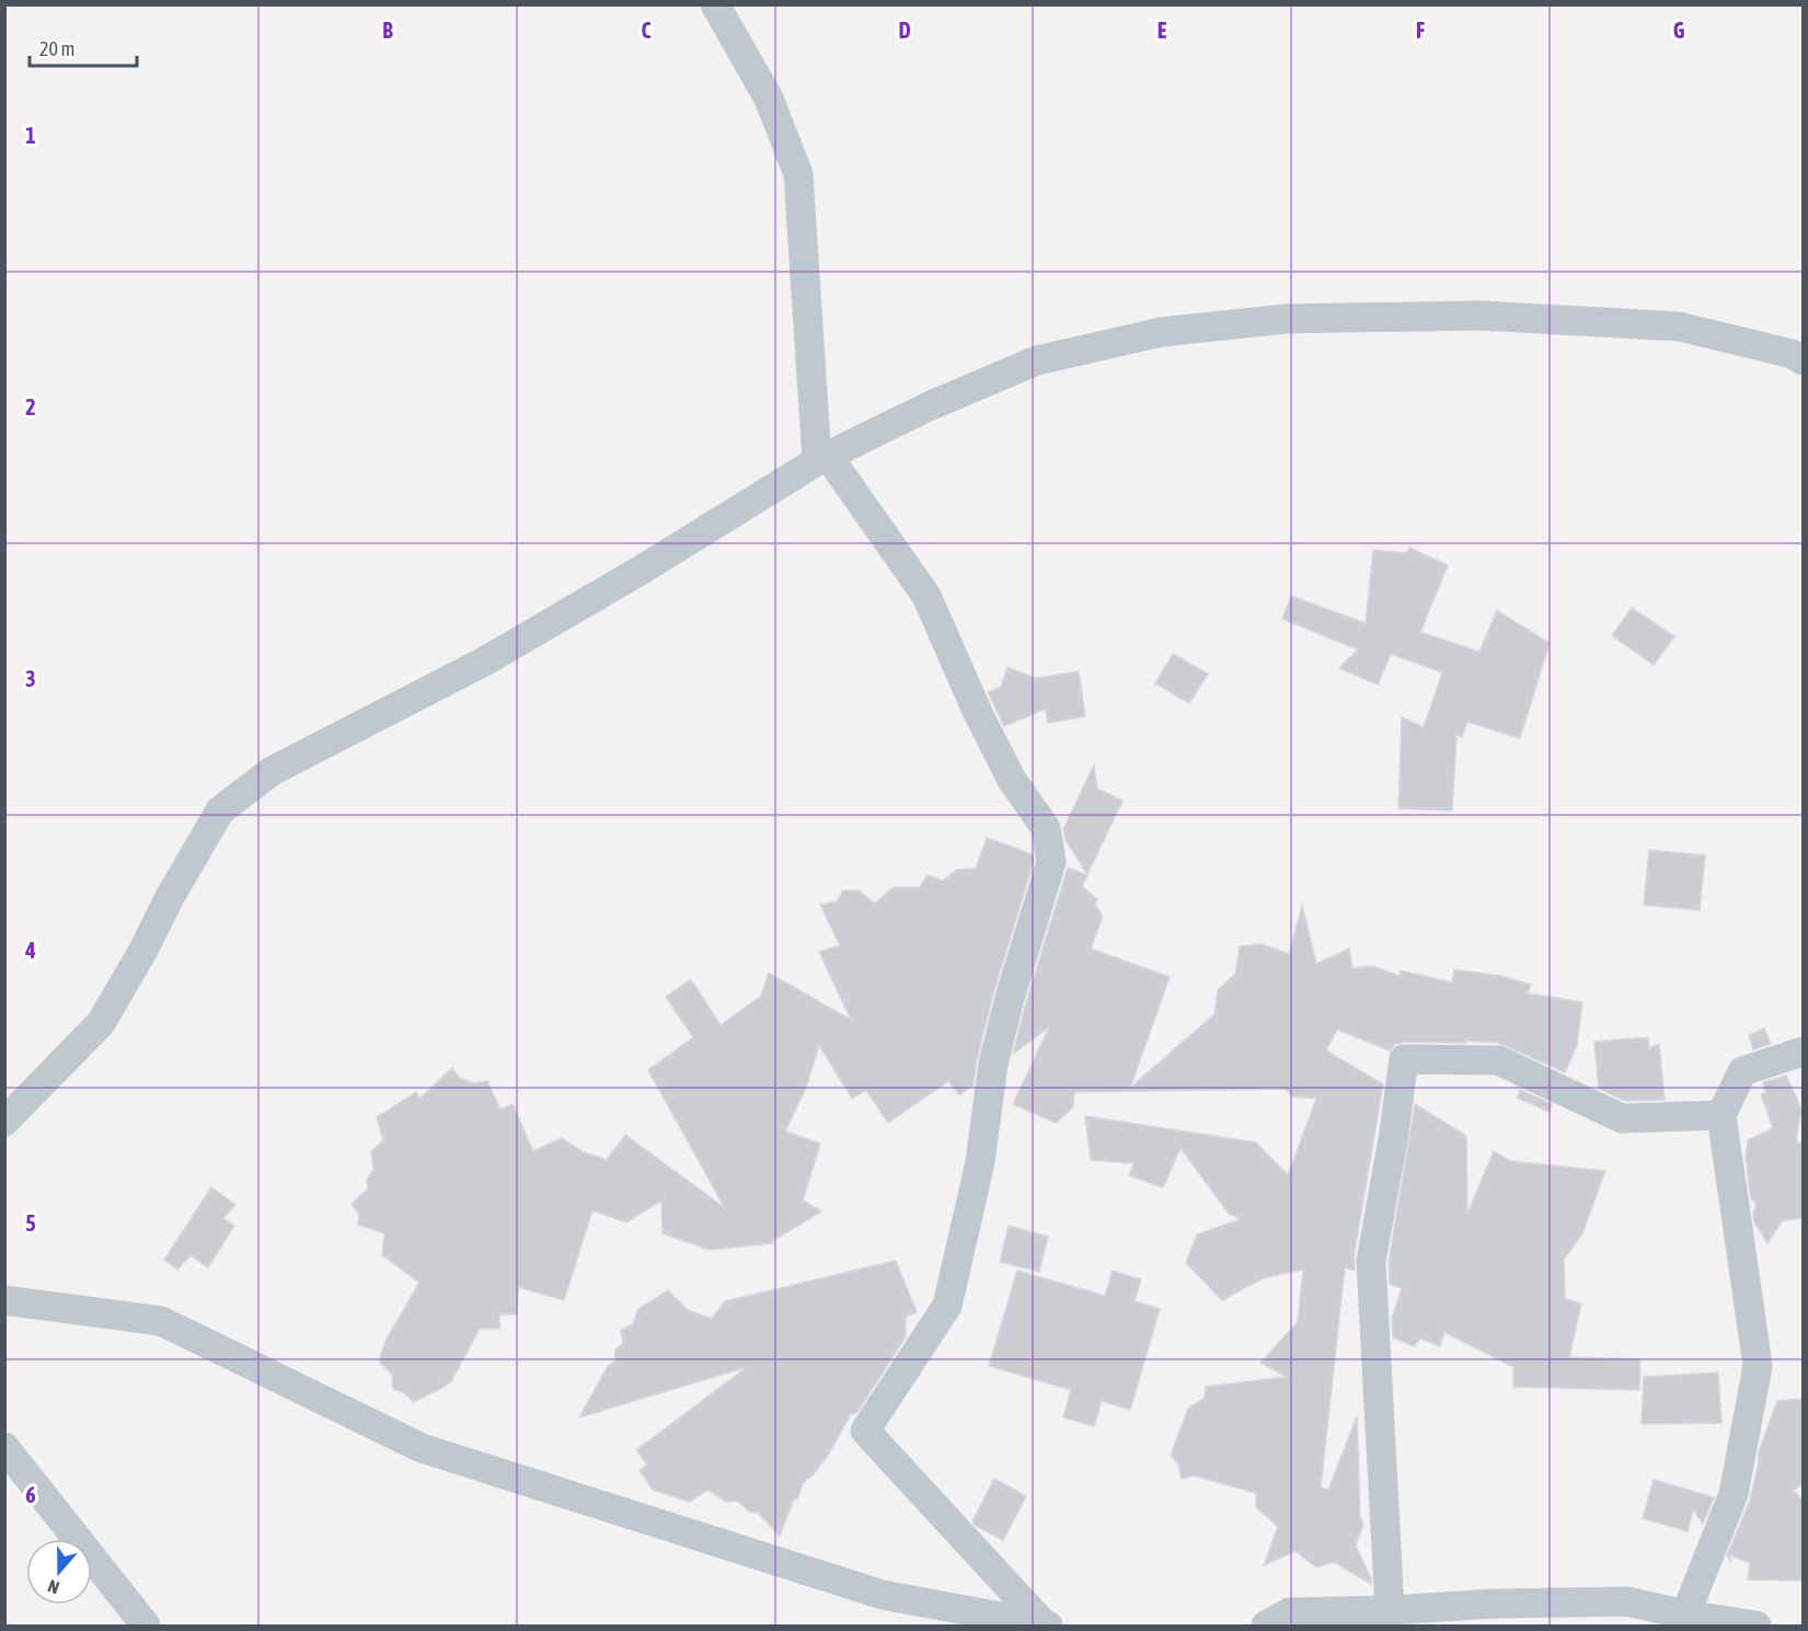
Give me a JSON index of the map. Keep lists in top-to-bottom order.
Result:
{
  "scale_bar": "20 m",
  "north": "bottom",
  "grid": {
    "columns": [
      "B",
      "C",
      "D",
      "E",
      "F",
      "G"
    ],
    "rows": [
      "1",
      "2",
      "3",
      "4",
      "5",
      "6"
    ]
  }
}
